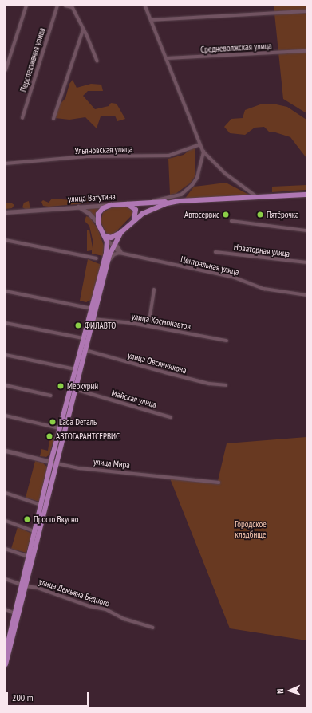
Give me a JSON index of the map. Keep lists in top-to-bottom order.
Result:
{
  "streets": {
    "main road": ["улица Ватутина", "улица Мира"],
    "street": [
      "Средневолжская улица",
      "Перспективная улица",
      "Ульяновская улица",
      "Новаторная улица",
      "Центральная улица",
      "улица Космонавтов",
      "улица Овсянникова",
      "Майская улица",
      "улица Демьяна Бедного"
    ]
  },
  "parks": ["Городское кладбище"],
  "places": [
    "Автосервис",
    "Пятёрочка",
    "ФИЛАВТО",
    "Меркурий",
    "Lada Dеталь",
    "АВТОГАРАНТСЕРВИС",
    "Просто Вкусно"
  ],
  "scale_bar": "200 m",
  "north": "left"
}
